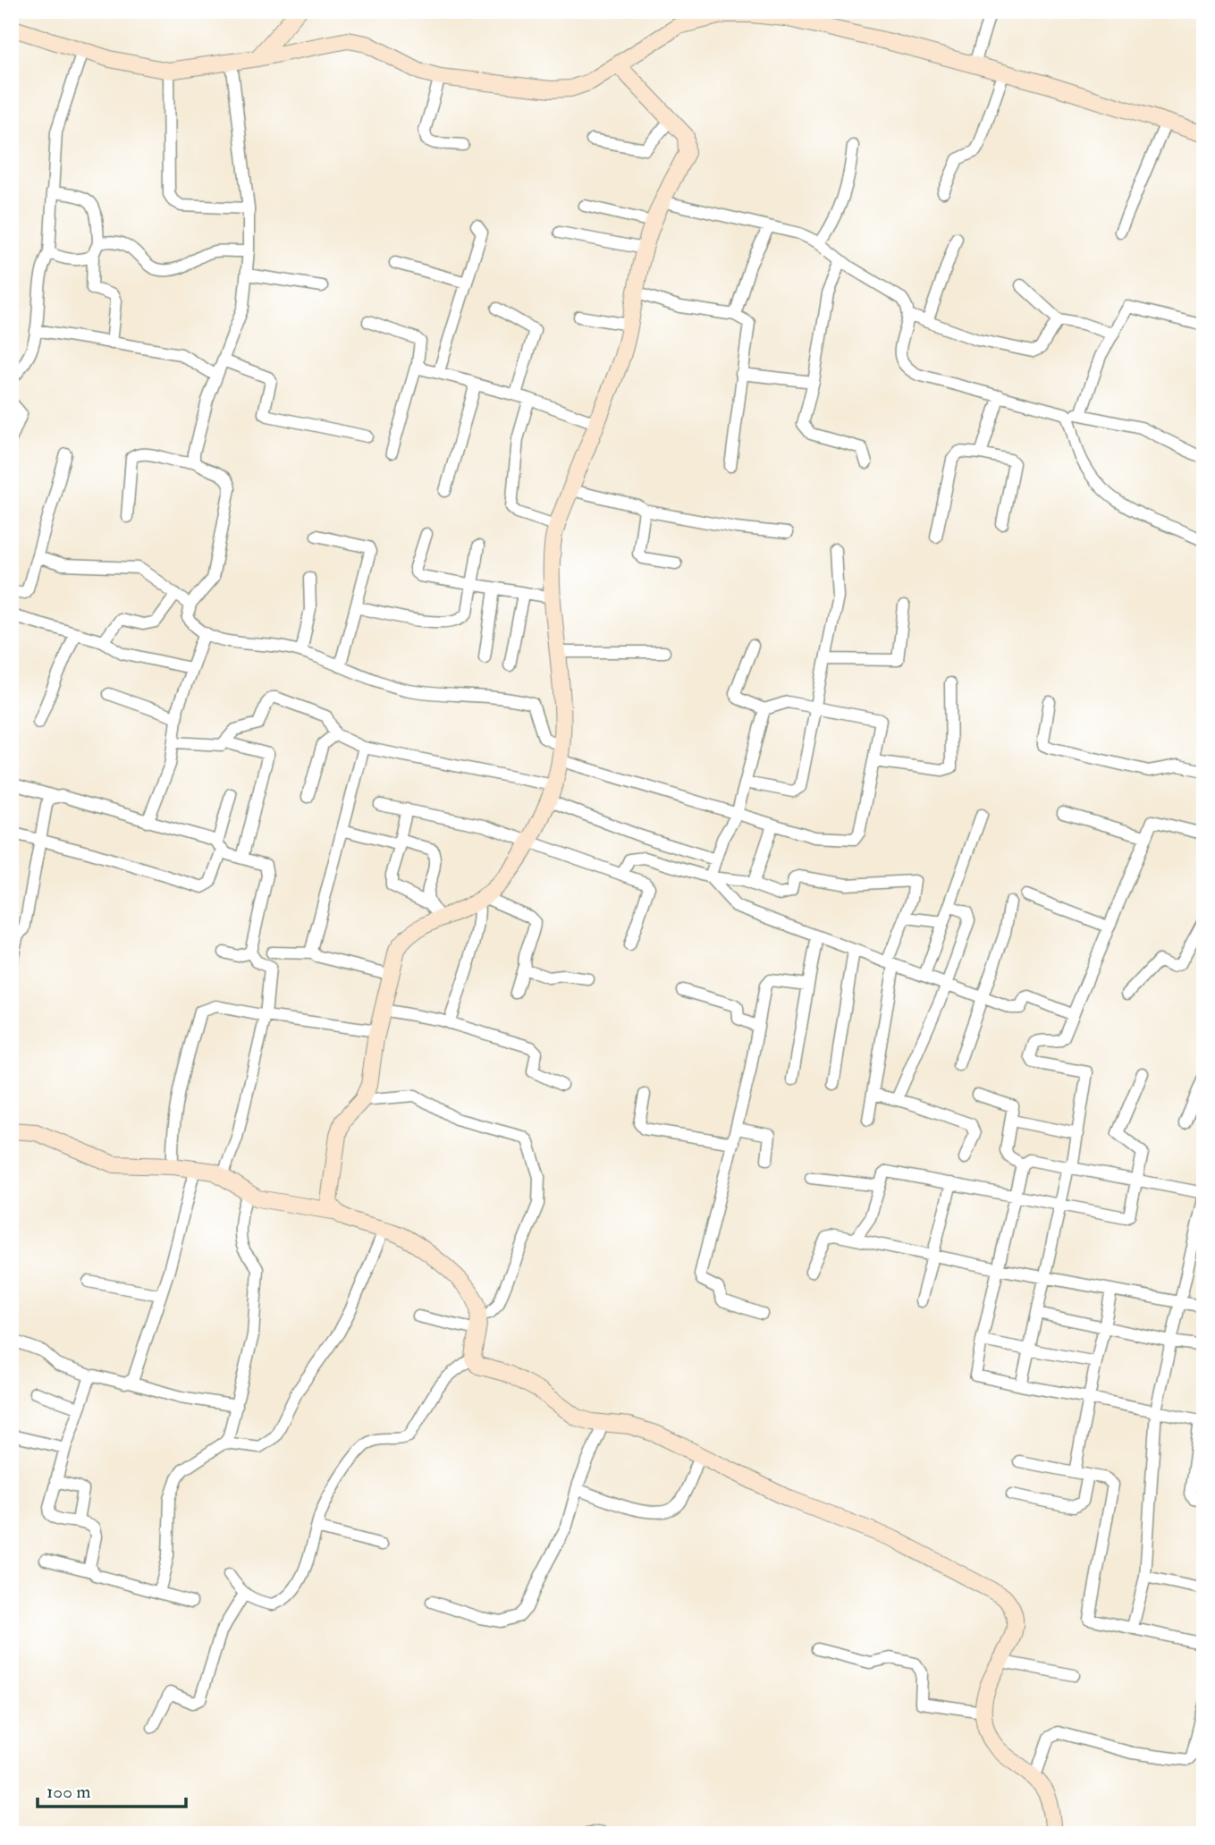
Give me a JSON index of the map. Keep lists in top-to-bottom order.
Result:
{
  "scale_bar": "100 m"
}
